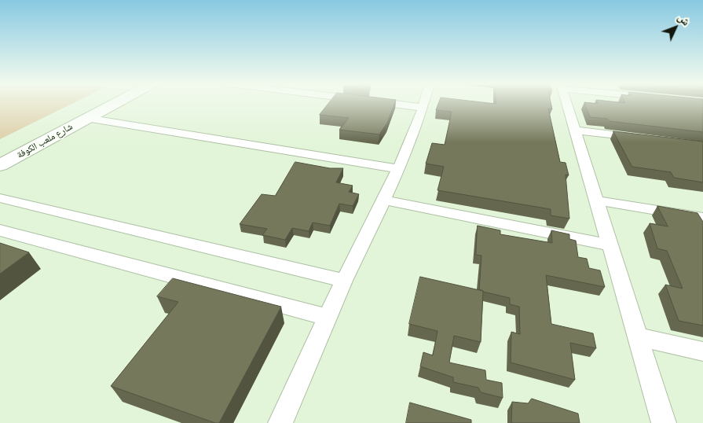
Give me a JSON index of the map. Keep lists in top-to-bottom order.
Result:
{
  "streets": {
    "main road": ["شارع ملعب الكوفة"]
  },
  "north": "top right"
}
